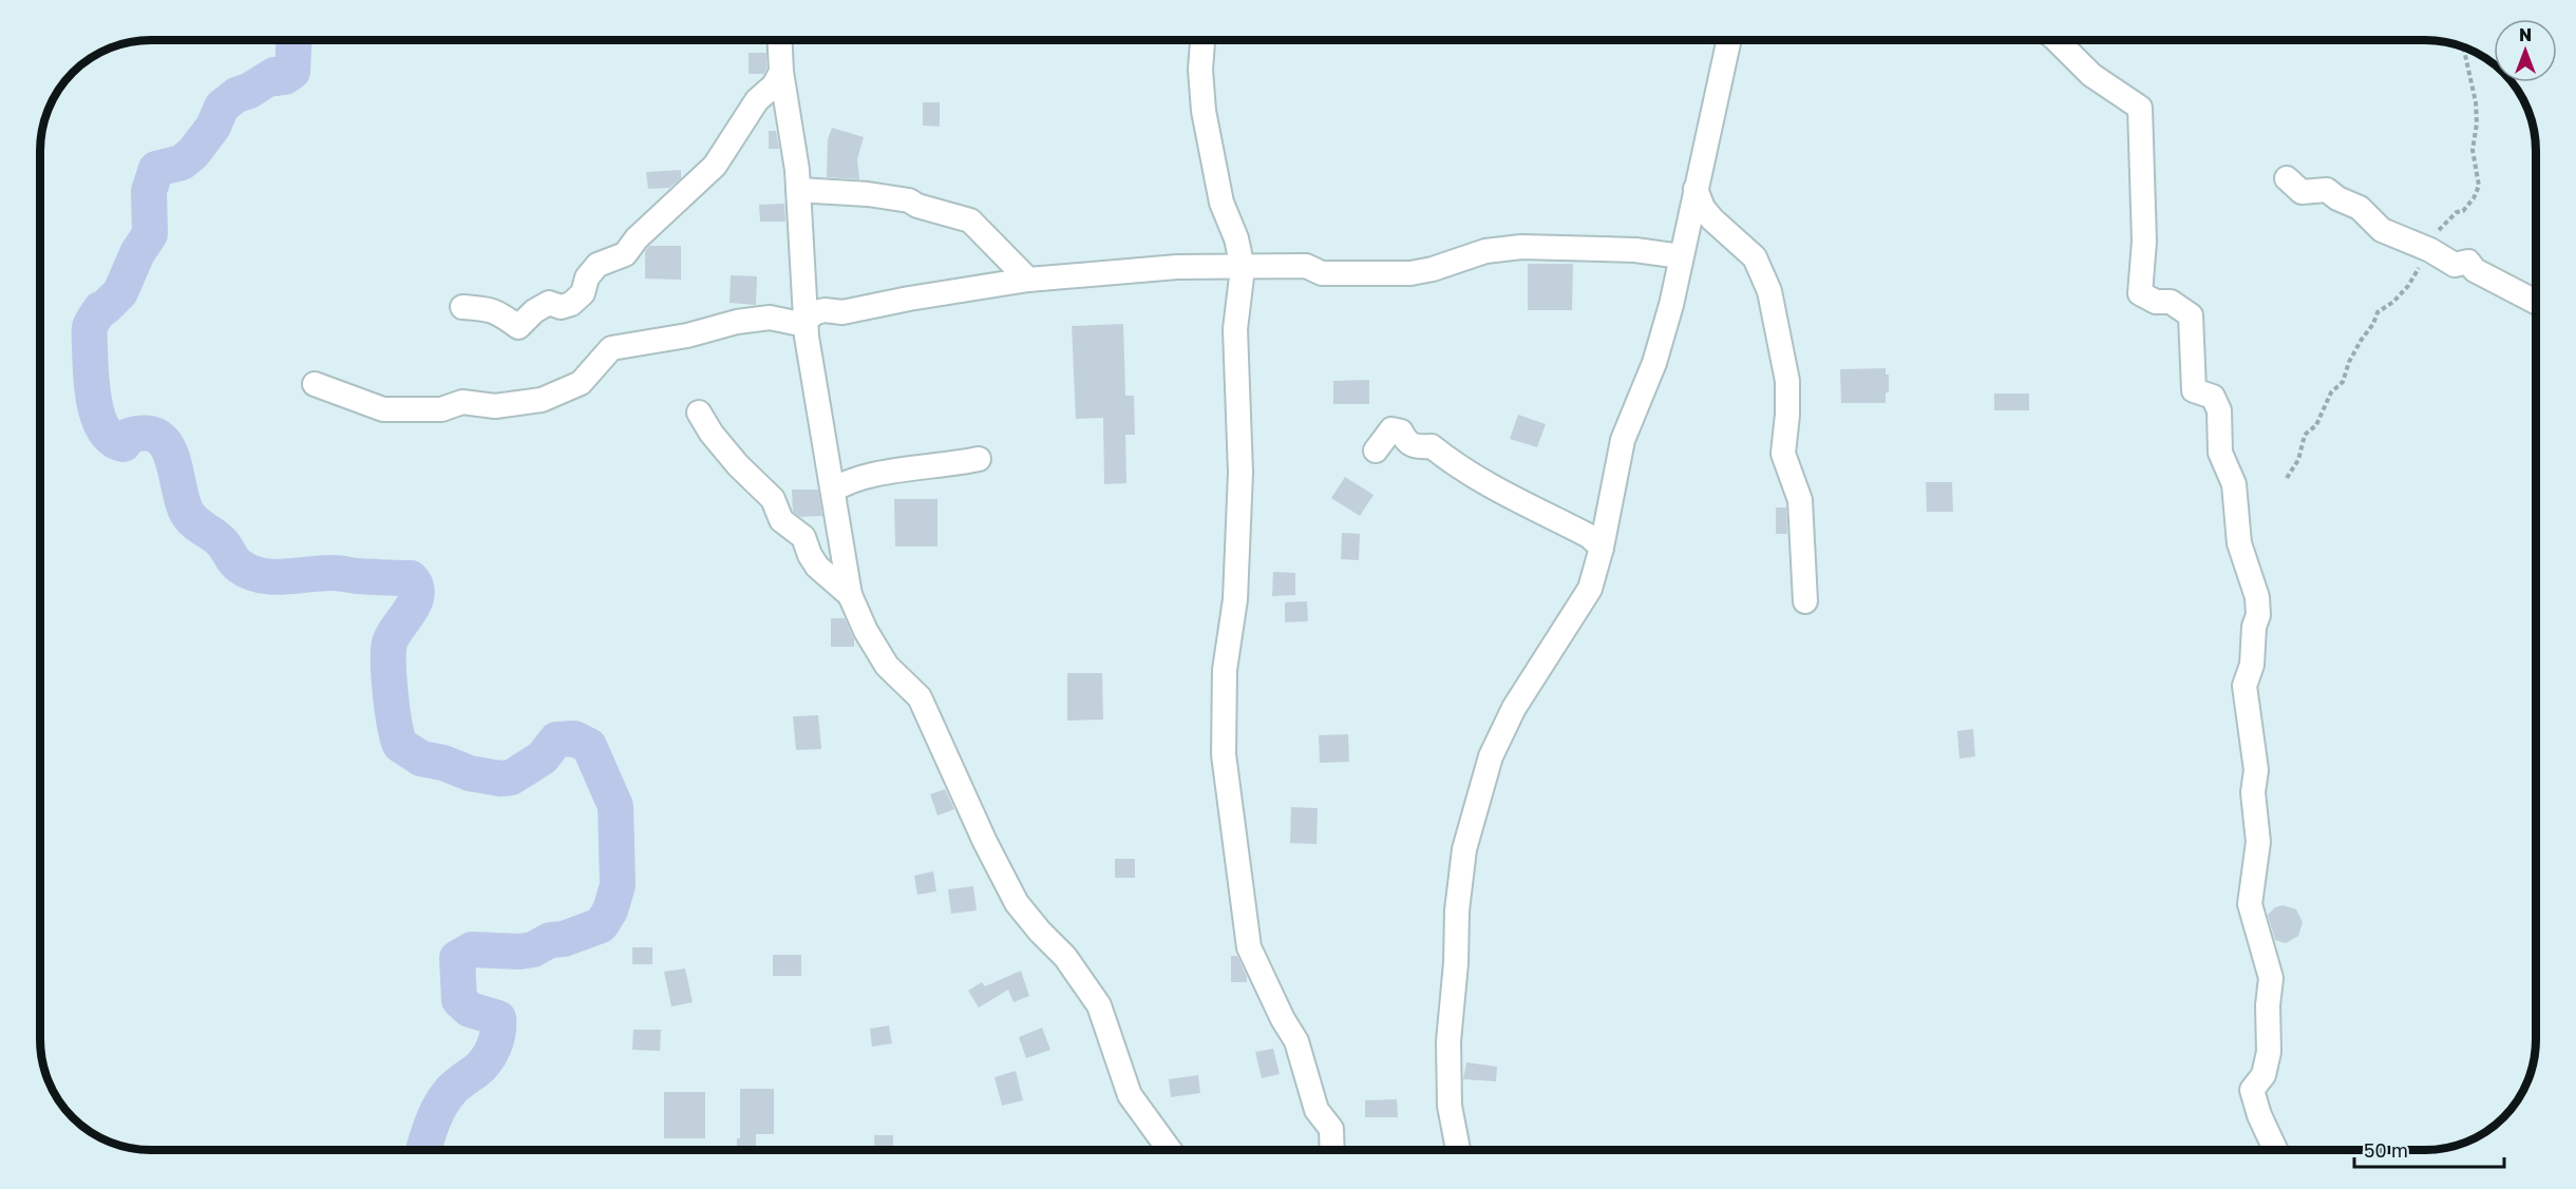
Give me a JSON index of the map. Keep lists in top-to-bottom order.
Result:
{
  "scale_bar": "50 m",
  "north": "top"
}
